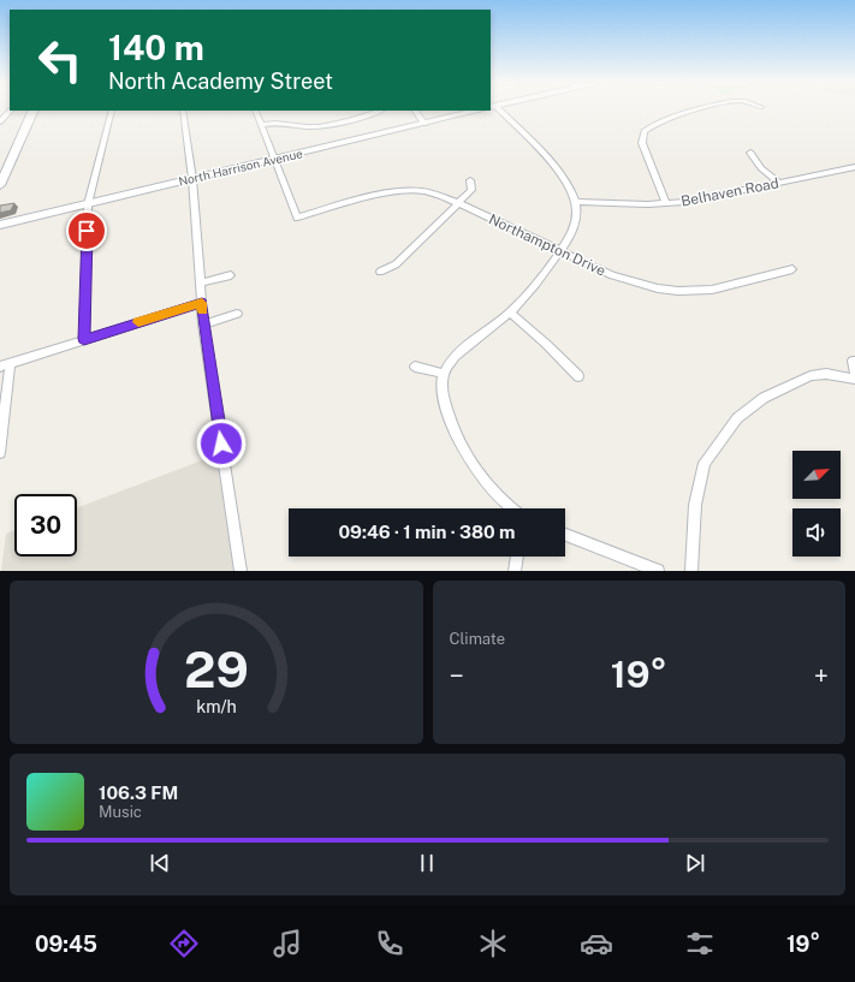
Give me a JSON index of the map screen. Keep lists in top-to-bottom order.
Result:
{
  "streets": {
    "main road": ["North Harrison Avenue"],
    "street": ["Belhaven Road", "Northampton Drive"]
  },
  "crossings": [
    ["North Harrison Avenue", "Northampton Drive"]
  ],
  "north": "top right",
  "page": {
    "turn": ["140 m", "North Academy Street"],
    "limit": "30",
    "trip": "09:46 · 1 min · 380 m",
    "tile": "Climate",
    "heat": ["−", "19°", "+"],
    "song": ["106.3 FM", "Music"],
    "tabs": ["09:45", "19°"],
    "gauge": ["29", "km/h"]
  }
}
